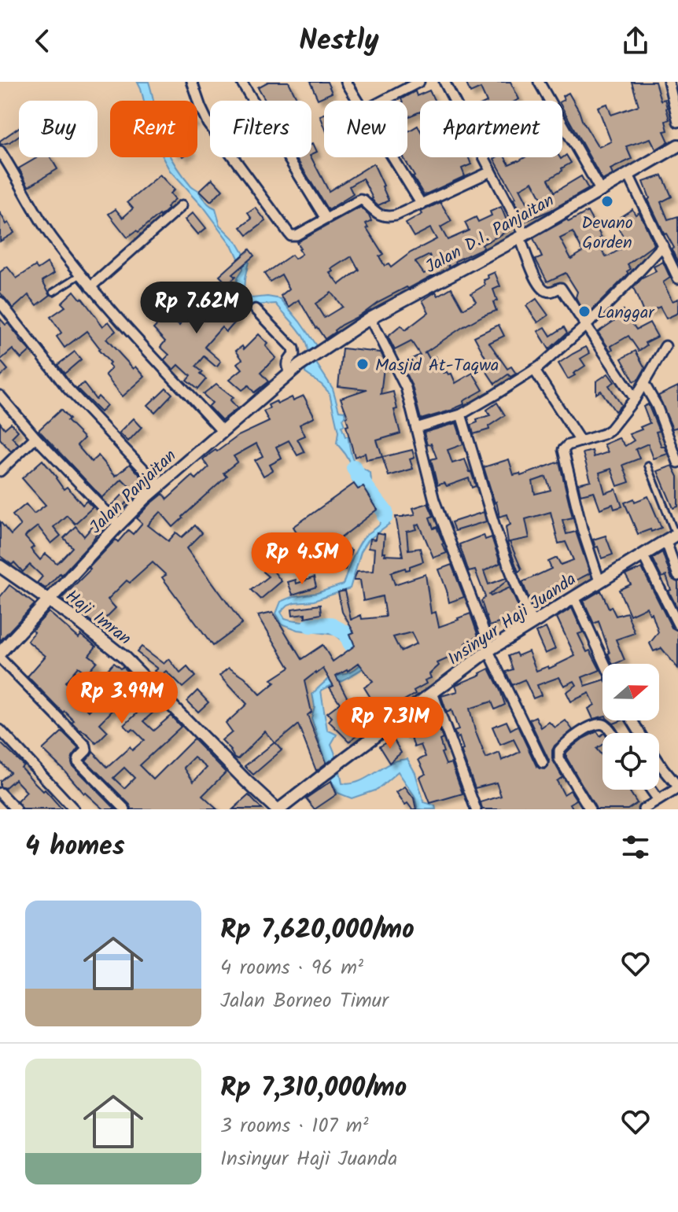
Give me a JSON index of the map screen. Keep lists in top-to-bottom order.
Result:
{
  "streets": {
    "street": [
      "Jalan D.I. Panjaitan",
      "Jalan Panjaitan",
      "Haji Imran",
      "Insinyur Haji Juanda"
    ]
  },
  "crossings": [
    ["Jalan D.I. Panjaitan", "Jalan Panjaitan"],
    ["Jalan Panjaitan", "Haji Imran"],
    ["Haji Imran", "Insinyur Haji Juanda"]
  ],
  "places": ["Devano Gorden", "Langgar", "Masjid At-Taqwa"],
  "north": "right",
  "page": {
    "header": "Nestly",
    "chip": [
      "Buy",
      "Rent",
      "Filters",
      "New",
      "Apartment"
    ],
    "price": [
      "Rp 7.62M",
      "Rp 4.5M",
      "Rp 3.99M",
      "Rp 7.31M"
    ],
    "heading": "4 homes",
    "list": [
      {
        "name": "Rp 7,620,000/mo",
        "note": "4 rooms · 96 m² · Jalan Borneo Timur"
      },
      {
        "name": "Rp 7,310,000/mo",
        "note": "3 rooms · 107 m² · Insinyur Haji Juanda"
      }
    ]
  }
}
